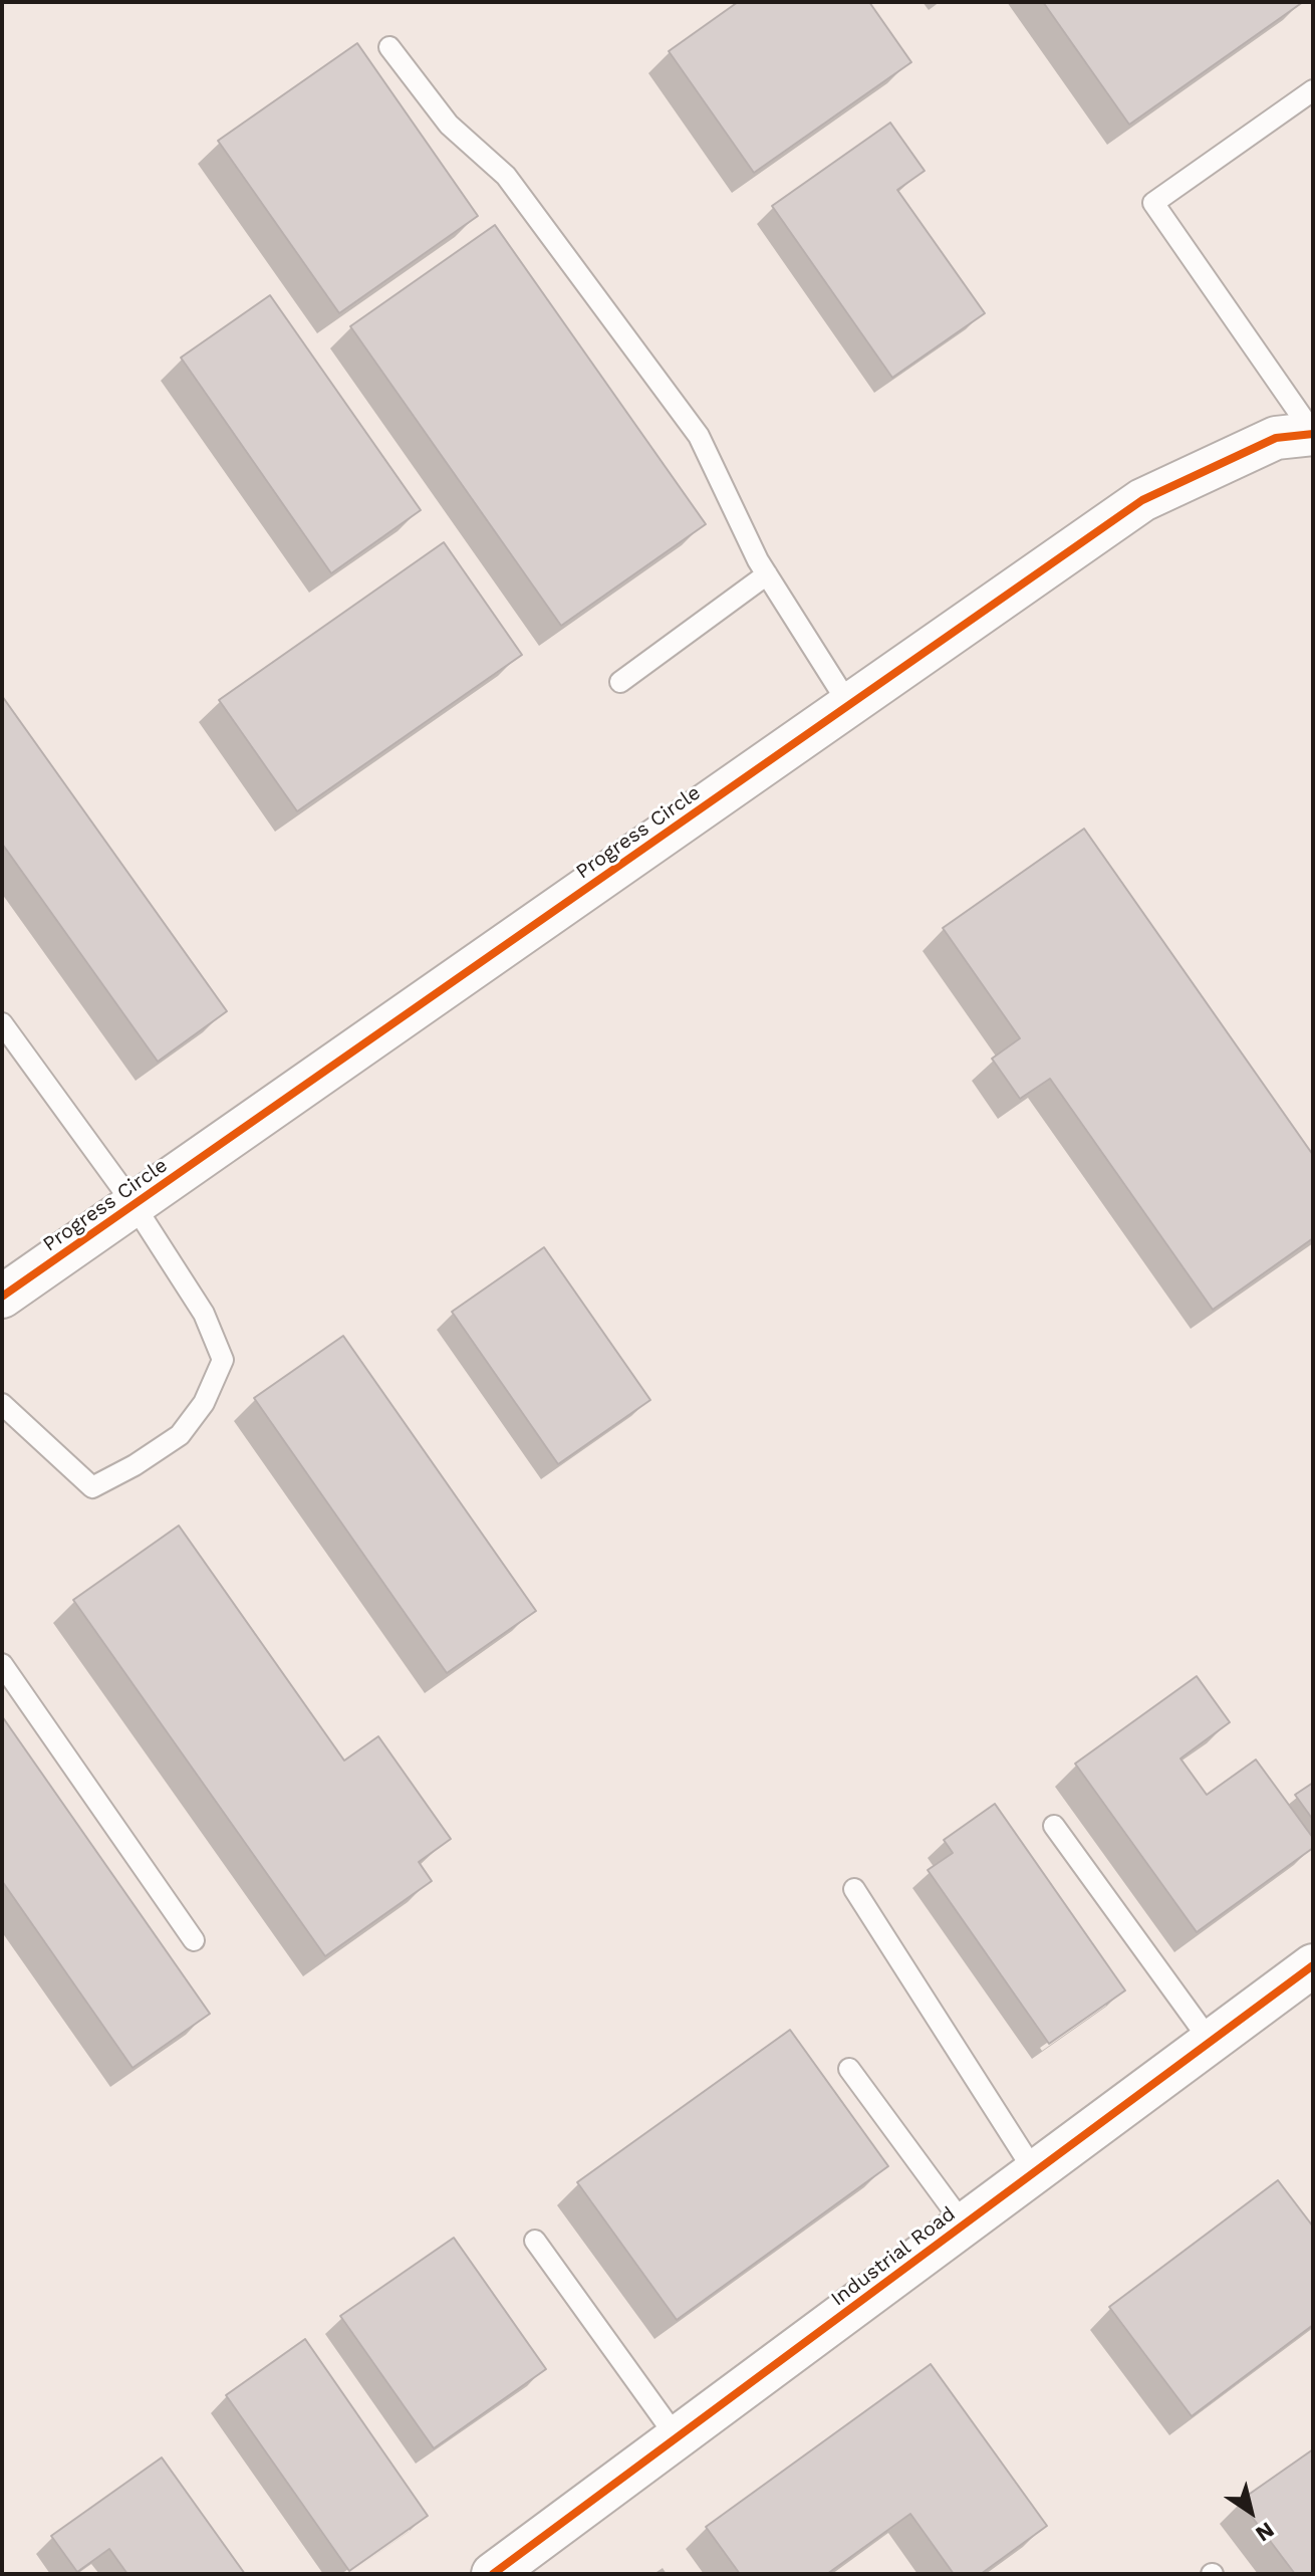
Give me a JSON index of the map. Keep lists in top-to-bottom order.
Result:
{
  "streets": {
    "street": ["Progress Circle", "Industrial Road"]
  },
  "north": "bottom right"
}
